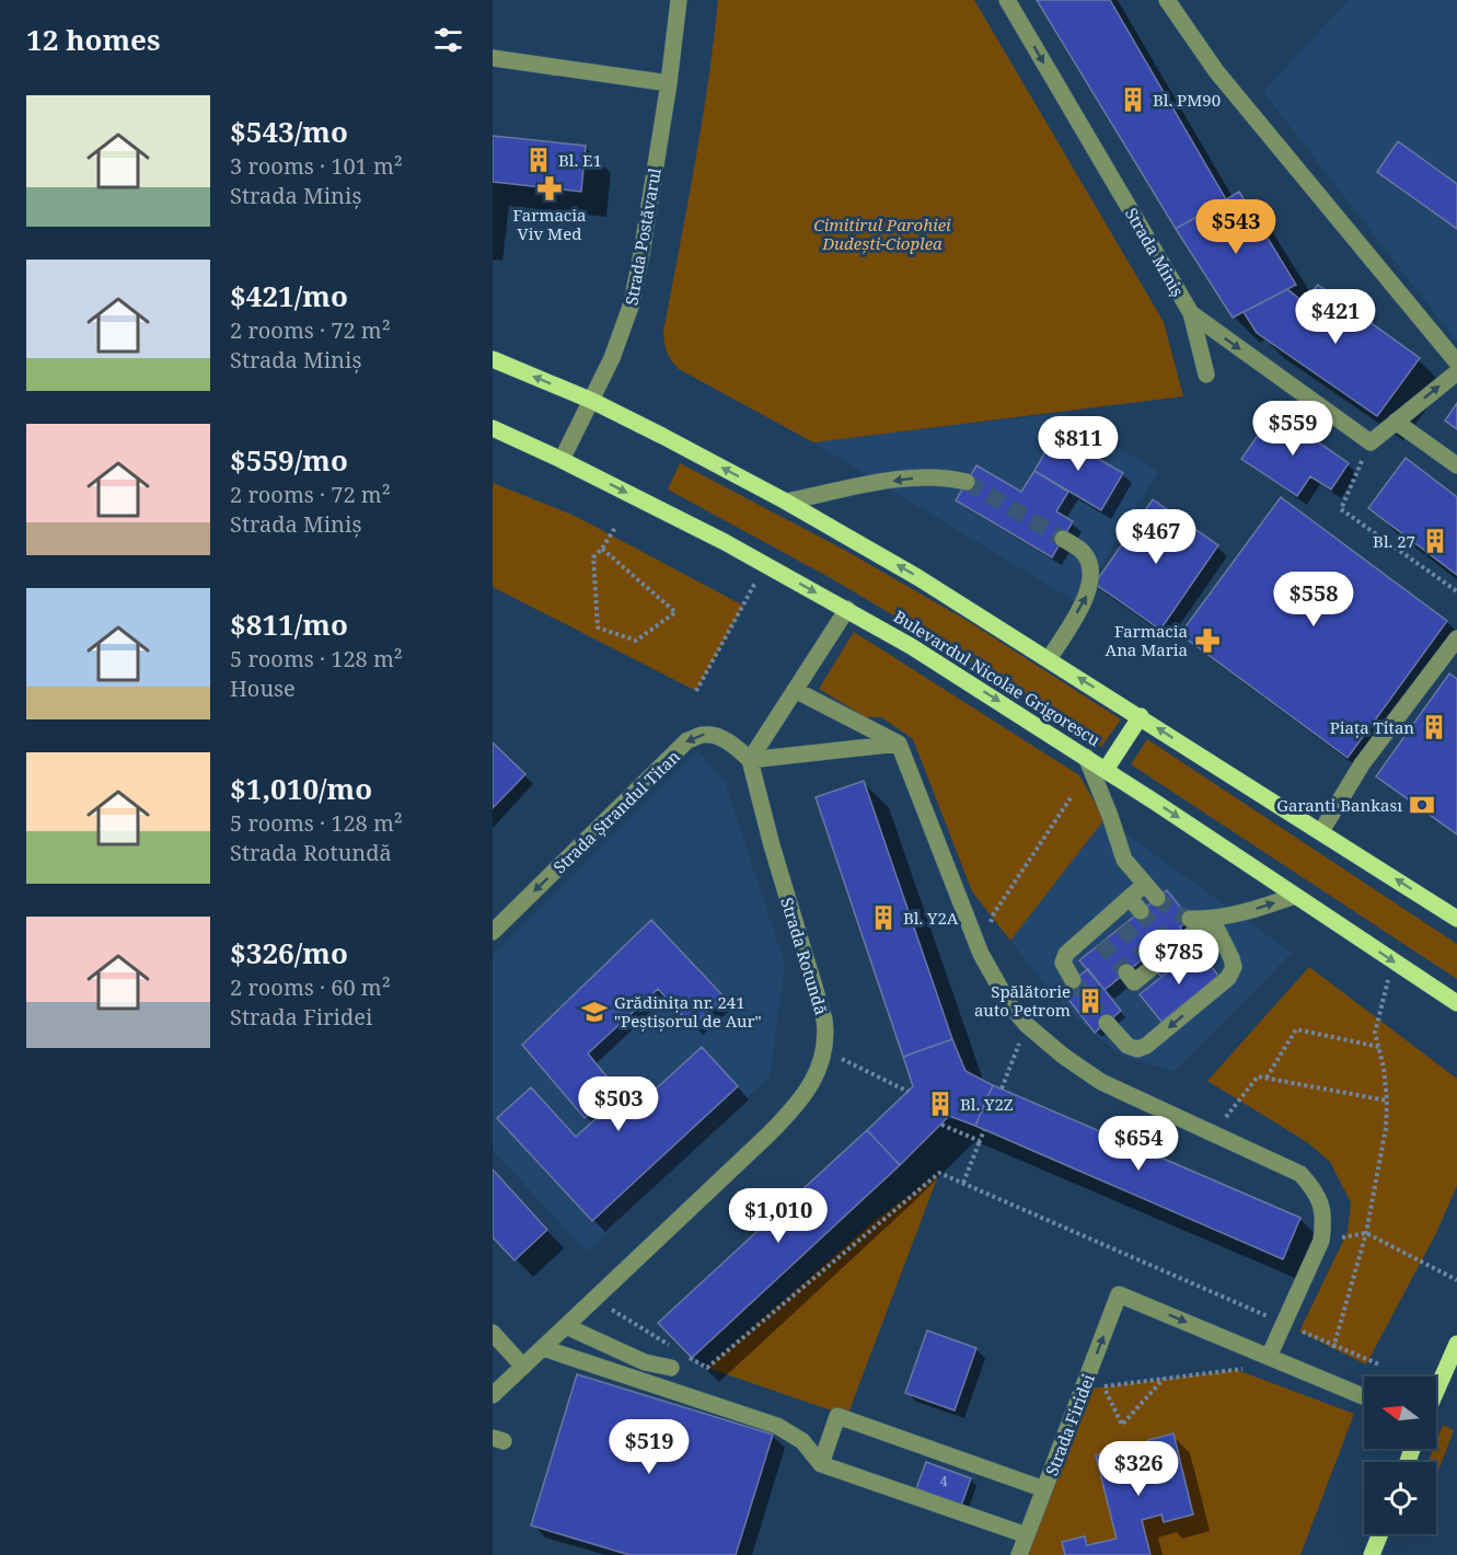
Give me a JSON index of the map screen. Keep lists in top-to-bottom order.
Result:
{
  "streets": {
    "main road": ["Bulevardul Nicolae Grigorescu"],
    "street": [
      "Strada Postăvarul",
      "Strada Miniș",
      "Strada Ștrandul Titan",
      "Strada Rotundă",
      "Strada Firidei"
    ]
  },
  "crossings": [
    ["Strada Postăvarul", "Bulevardul Nicolae Grigorescu"],
    ["Strada Ștrandul Titan", "Strada Rotundă"]
  ],
  "parks": ["Cimitirul Parohiei Dudești-Cioplea"],
  "places": {
    "building": [
      "Bl. PM90",
      "Bl. E1",
      "Bl. 27",
      "Piața Titan",
      "Bl. Y2A",
      "Spălătorie auto Petrom",
      "Bl. Y2Z"
    ],
    "pharmacy": ["Farmacia Viv Med", "Farmacia Ana Maria"],
    "bank": ["Garanti Bankası"],
    "school or university": ["Grădinița nr. 241 \"Peștișorul de Aur\""]
  },
  "house_numbers": ["4"],
  "north": "left",
  "page": {
    "heading": "12 homes",
    "list": [
      {
        "name": "$543/mo",
        "note": "3 rooms · 101 m² · Strada Miniș"
      },
      {
        "name": "$421/mo",
        "note": "2 rooms · 72 m² · Strada Miniș"
      },
      {
        "name": "$559/mo",
        "note": "2 rooms · 72 m² · Strada Miniș"
      },
      {
        "name": "$811/mo",
        "note": "5 rooms · 128 m² · House"
      },
      {
        "name": "$1,010/mo",
        "note": "5 rooms · 128 m² · Strada Rotundă"
      },
      {
        "name": "$326/mo",
        "note": "2 rooms · 60 m² · Strada Firidei"
      }
    ],
    "price": [
      "$543",
      "$421",
      "$559",
      "$811",
      "$467",
      "$558",
      "$785",
      "$503",
      "$654",
      "$1,010",
      "$519",
      "$326"
    ]
  }
}
